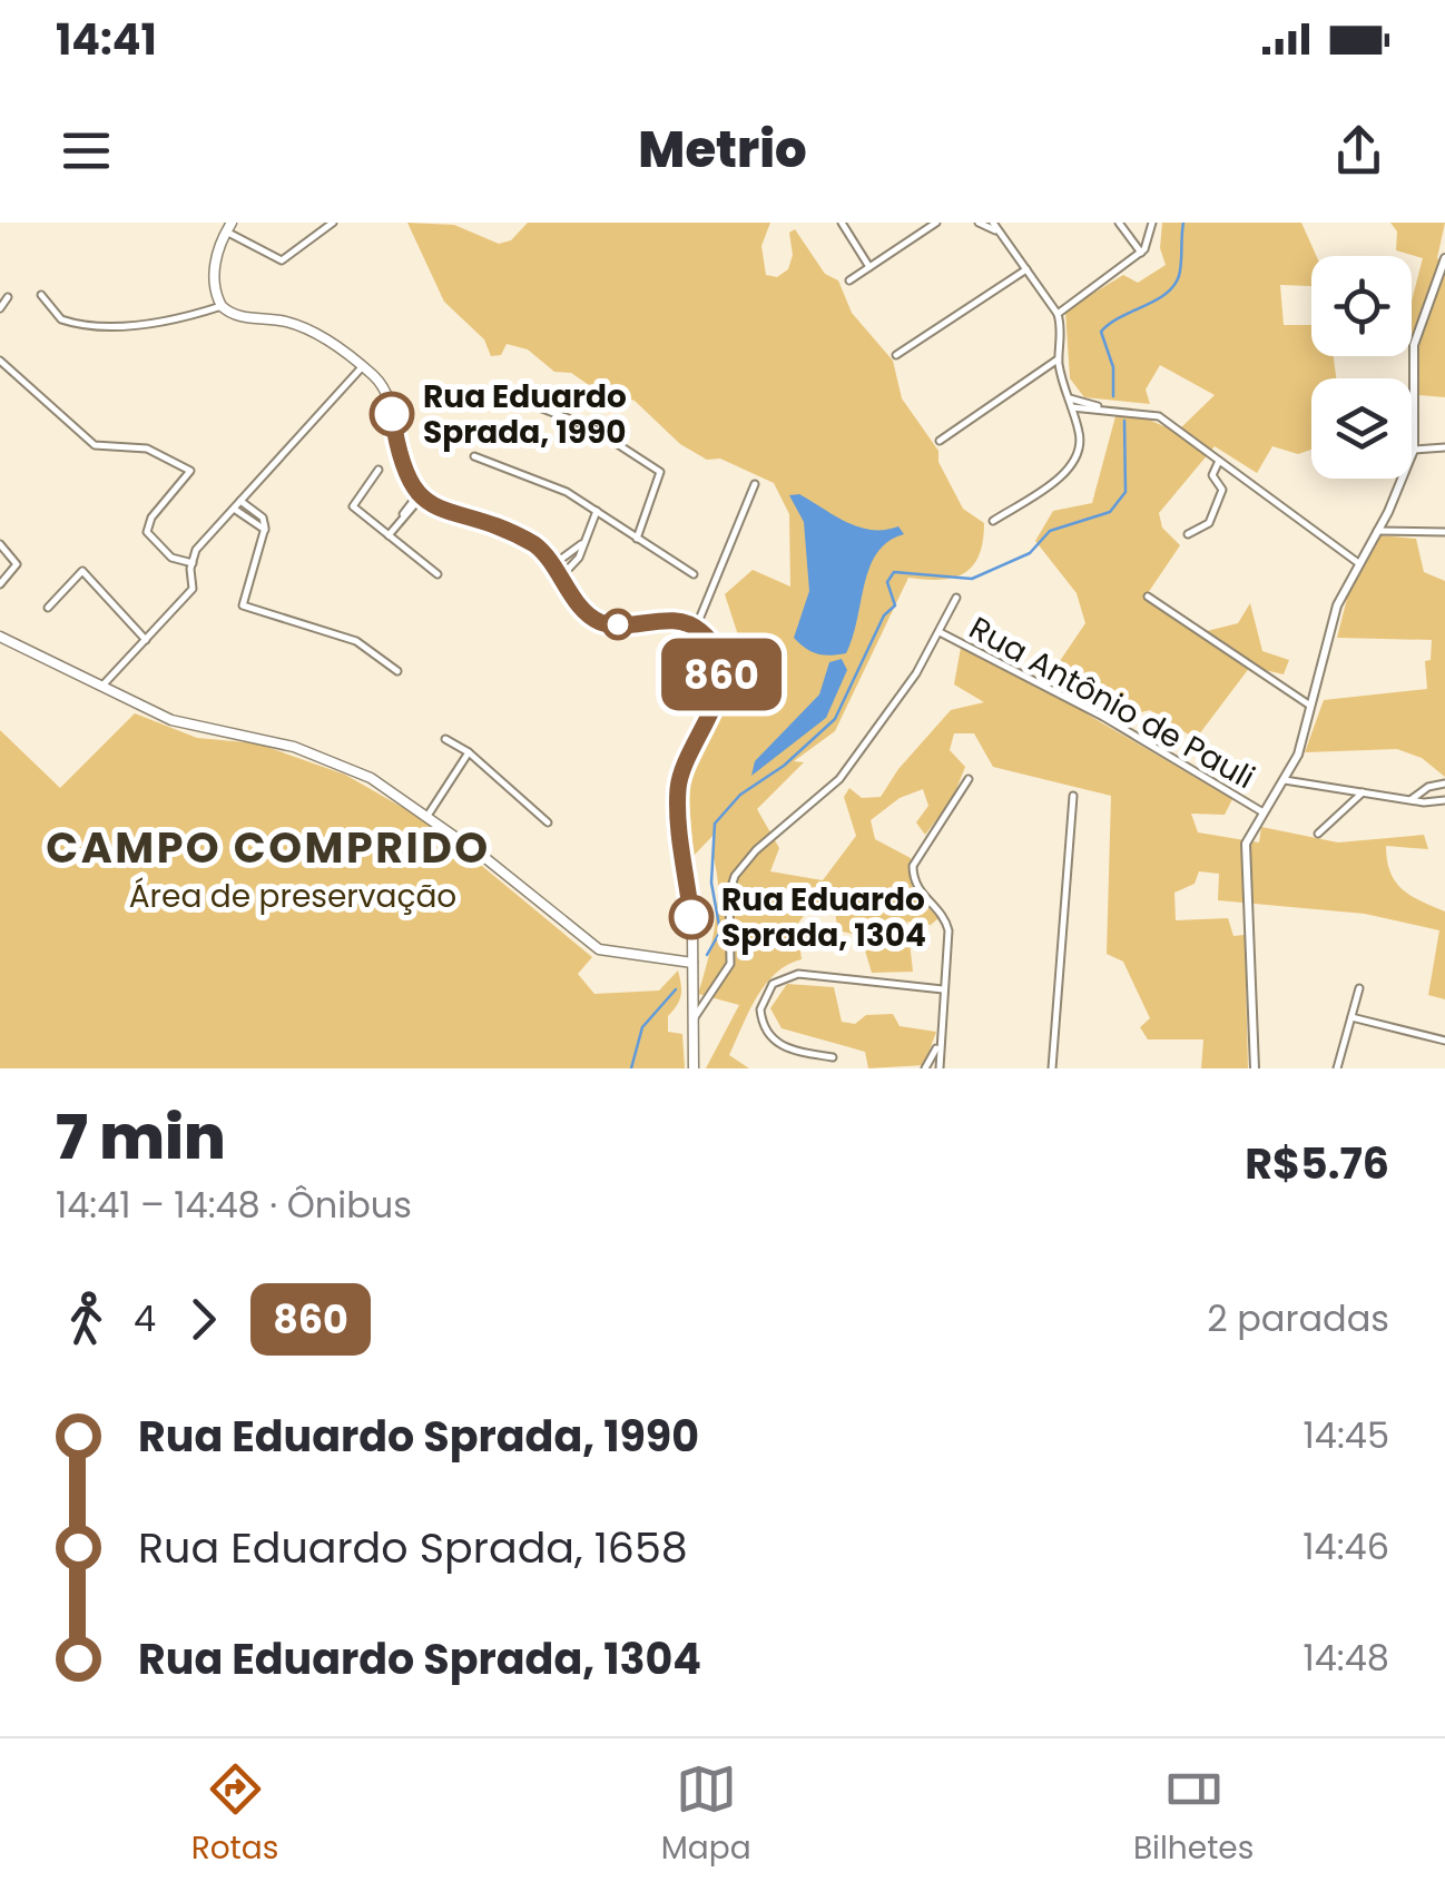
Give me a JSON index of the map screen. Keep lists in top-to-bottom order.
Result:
{
  "streets": {
    "street": ["Rua Antônio de Pauli"]
  },
  "districts": ["CAMPO COMPRIDO"],
  "parks": ["Área de preservação"],
  "places": ["Rua Eduardo Sprada, 1990", "Rua Eduardo Sprada, 1304"],
  "lines": ["bus line 860"],
  "page": {
    "status": "14:41",
    "header": "Metrio",
    "on_map": "860",
    "heading": ["7 min", "14:41 – 14:48 · Ônibus", "R$5.76"],
    "legs": ["4", "860", "2 paradas"],
    "list": [
      {
        "name": "Rua Eduardo Sprada, 1990",
        "value": "14:45"
      },
      {
        "name": "Rua Eduardo Sprada, 1658",
        "value": "14:46"
      },
      {
        "name": "Rua Eduardo Sprada, 1304",
        "value": "14:48"
      }
    ],
    "tabs": ["Rotas", "Mapa", "Bilhetes"]
  }
}
